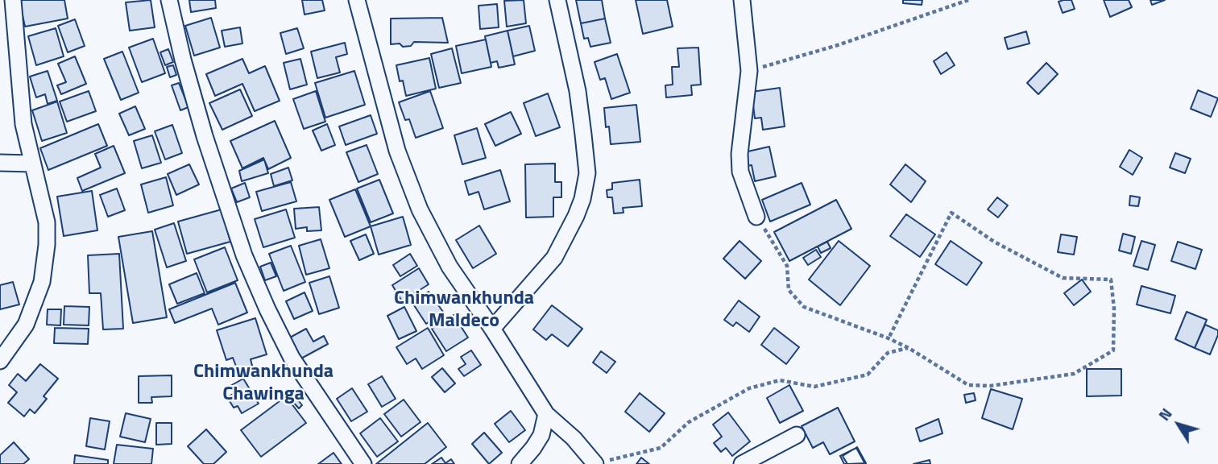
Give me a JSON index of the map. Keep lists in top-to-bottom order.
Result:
{
  "districts": ["Chimwankhunda Maldeco", "Chimwankhunda Chawinga"],
  "north": "top left"
}
